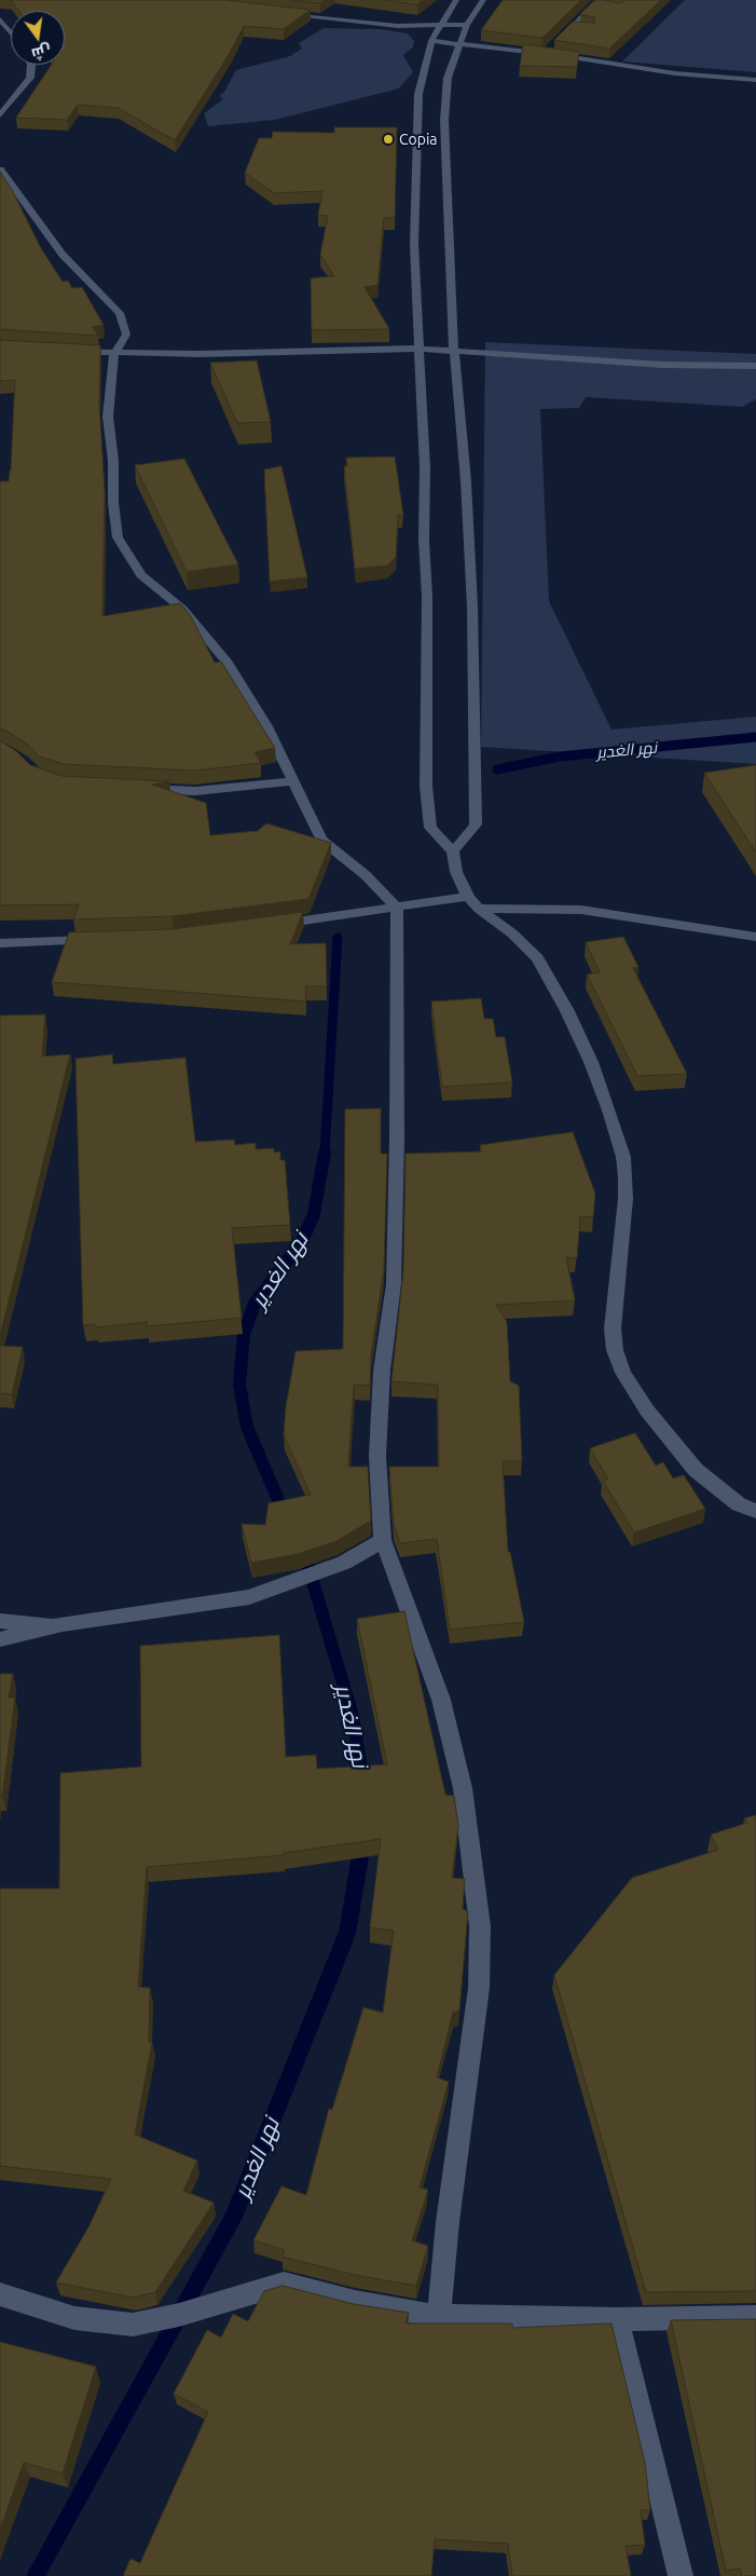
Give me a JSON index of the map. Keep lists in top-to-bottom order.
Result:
{
  "water": ["نهر الغدير"],
  "places": ["Copia"],
  "north": "bottom"
}
